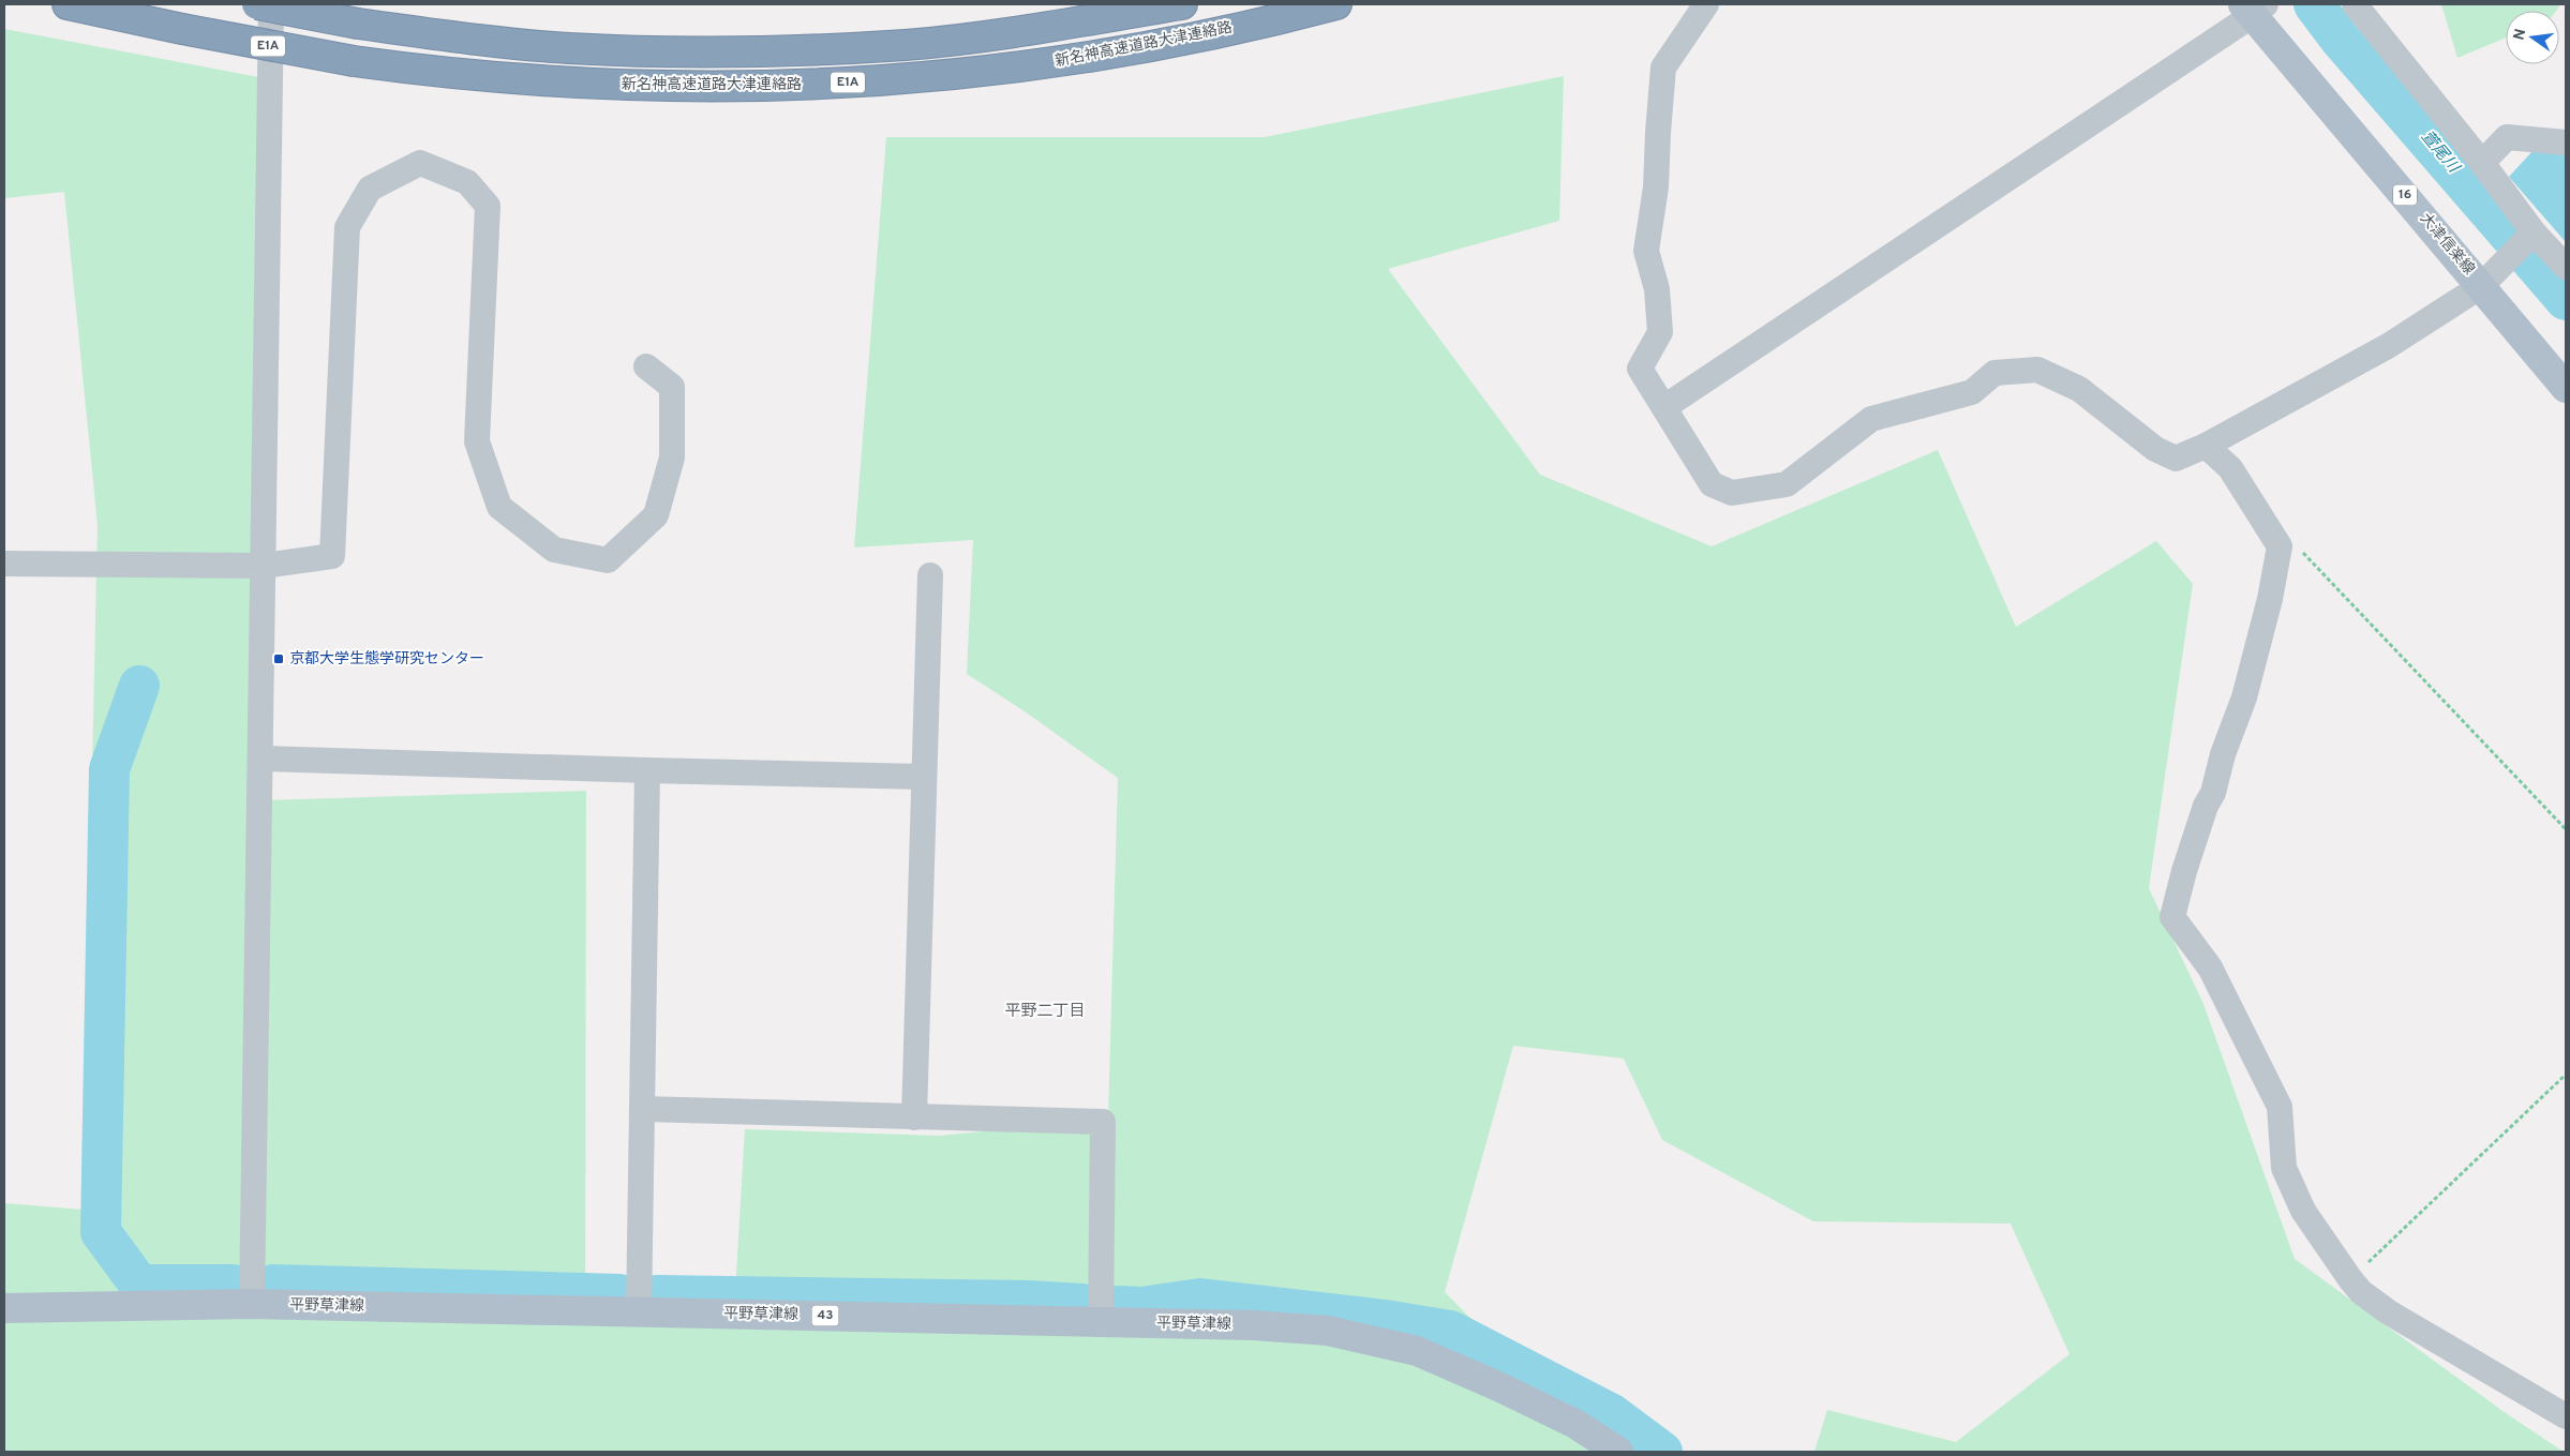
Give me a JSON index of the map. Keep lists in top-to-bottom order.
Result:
{
  "streets": {
    "highway": ["新名神高速道路大津連絡路", "E1A"],
    "main road": [
      "16",
      "大津信楽線",
      "平野草津線",
      "43"
    ]
  },
  "districts": ["平野二丁目"],
  "water": ["萱尾川"],
  "places": {
    "transit": ["京都大学生態学研究センター"]
  },
  "north": "left"
}
